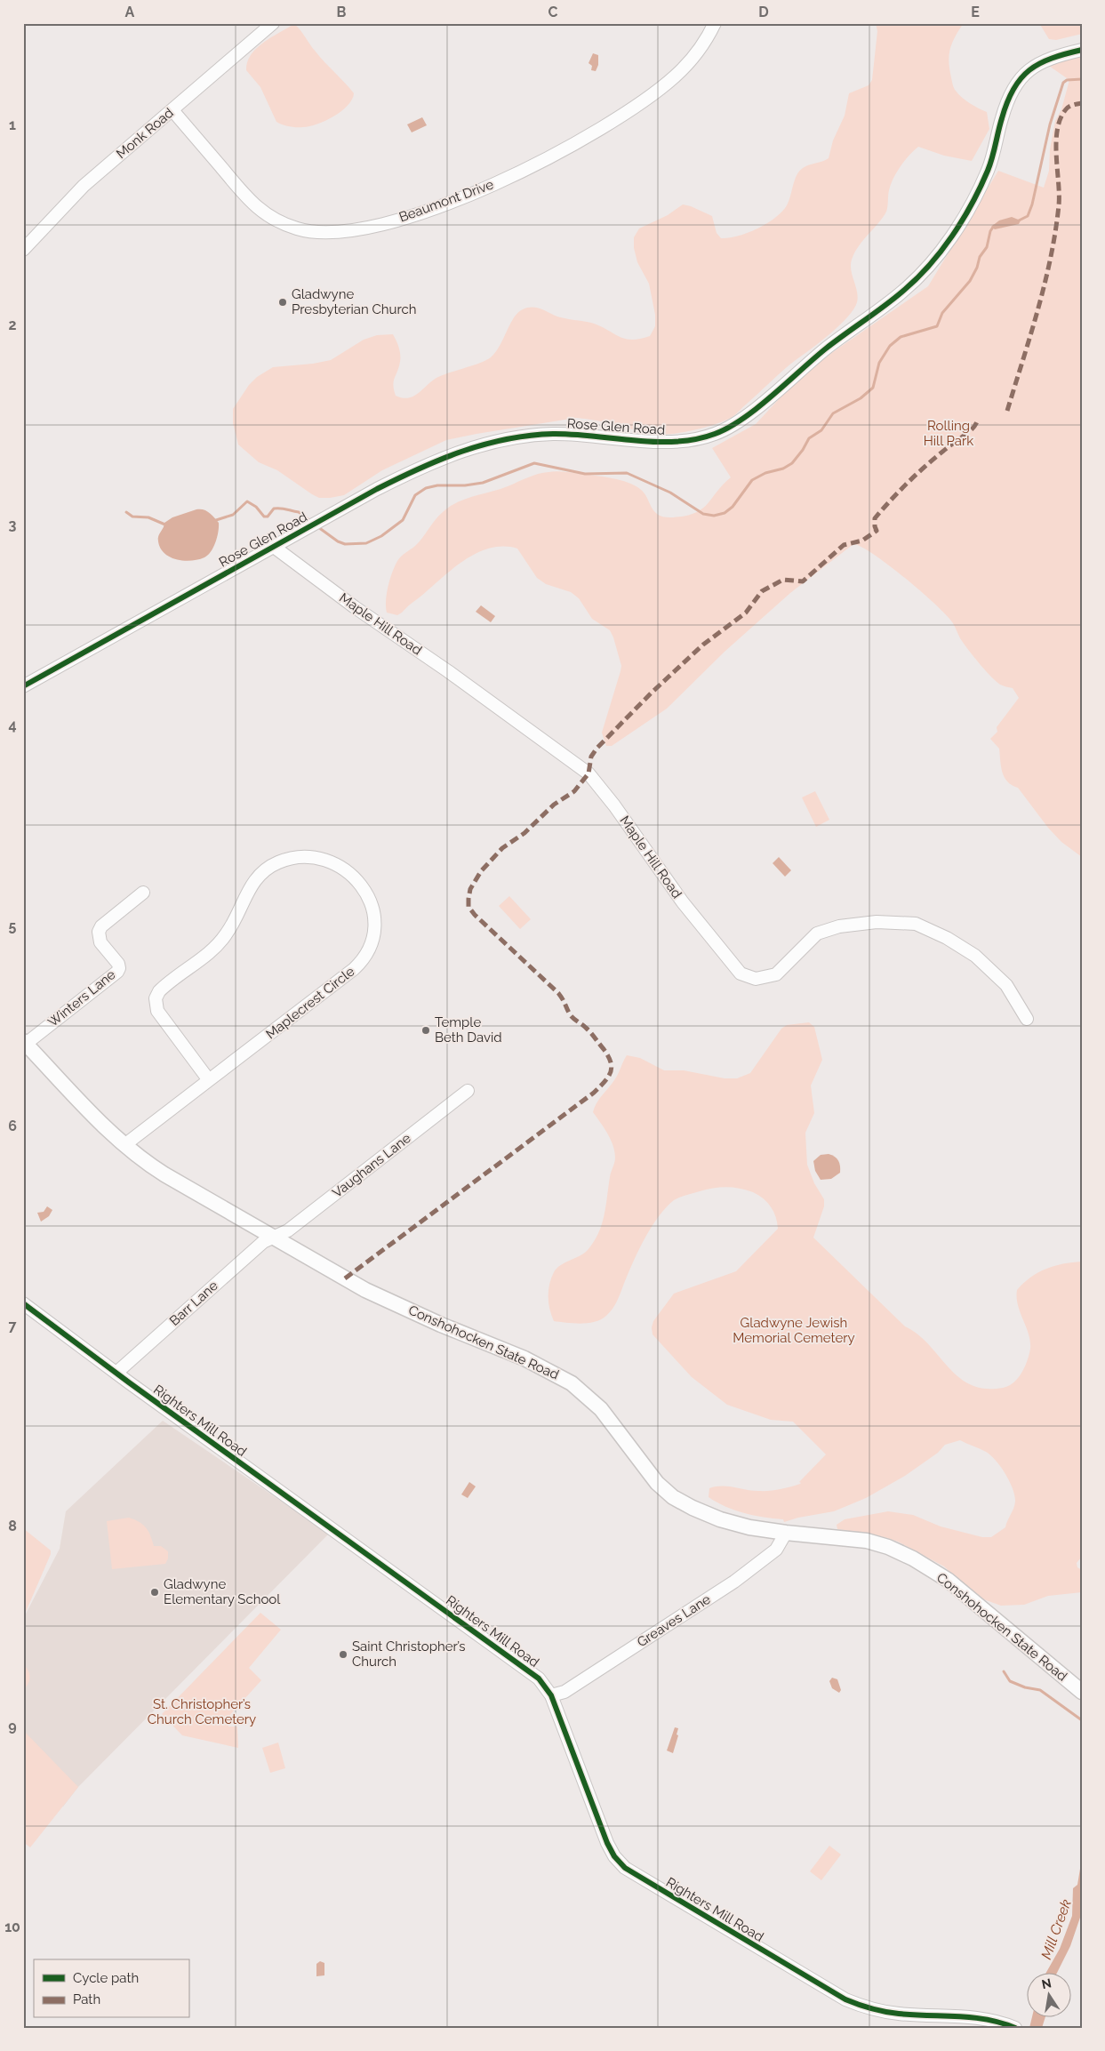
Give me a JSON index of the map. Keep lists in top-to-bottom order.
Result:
{
  "streets": {
    "main road": ["Conshohocken State Road"],
    "street": [
      "Monk Road",
      "Beaumont Drive",
      "Rose Glen Road",
      "Maple Hill Road",
      "Winters Lane",
      "Maplecrest Circle",
      "Vaughans Lane",
      "Barr Lane",
      "Righters Mill Road",
      "Greaves Lane"
    ]
  },
  "crossings": [
    ["Monk Road", "Beaumont Drive"],
    ["Rose Glen Road", "Maple Hill Road"],
    ["Winters Lane", "Conshohocken State Road"],
    ["Maplecrest Circle", "Conshohocken State Road"],
    ["Vaughans Lane", "Barr Lane"],
    ["Vaughans Lane", "Conshohocken State Road"],
    ["Barr Lane", "Conshohocken State Road"],
    ["Barr Lane", "Righters Mill Road"],
    ["Conshohocken State Road", "Greaves Lane"],
    ["Righters Mill Road", "Greaves Lane"]
  ],
  "water": ["Mill Creek"],
  "parks": ["Rolling Hill Park", "Gladwyne Jewish Memorial Cemetery", "St. Christopher’s Church Cemetery"],
  "places": [
    "Gladwyne Presbyterian Church",
    "Temple Beth David",
    "Gladwyne Elementary School",
    "Saint Christopher’s Church"
  ],
  "legend": ["Cycle path", "Path"],
  "north": "top",
  "grid": {
    "columns": [
      "A",
      "B",
      "C",
      "D",
      "E"
    ],
    "rows": [
      "1",
      "2",
      "3",
      "4",
      "5",
      "6",
      "7",
      "8",
      "9",
      "10"
    ]
  }
}
